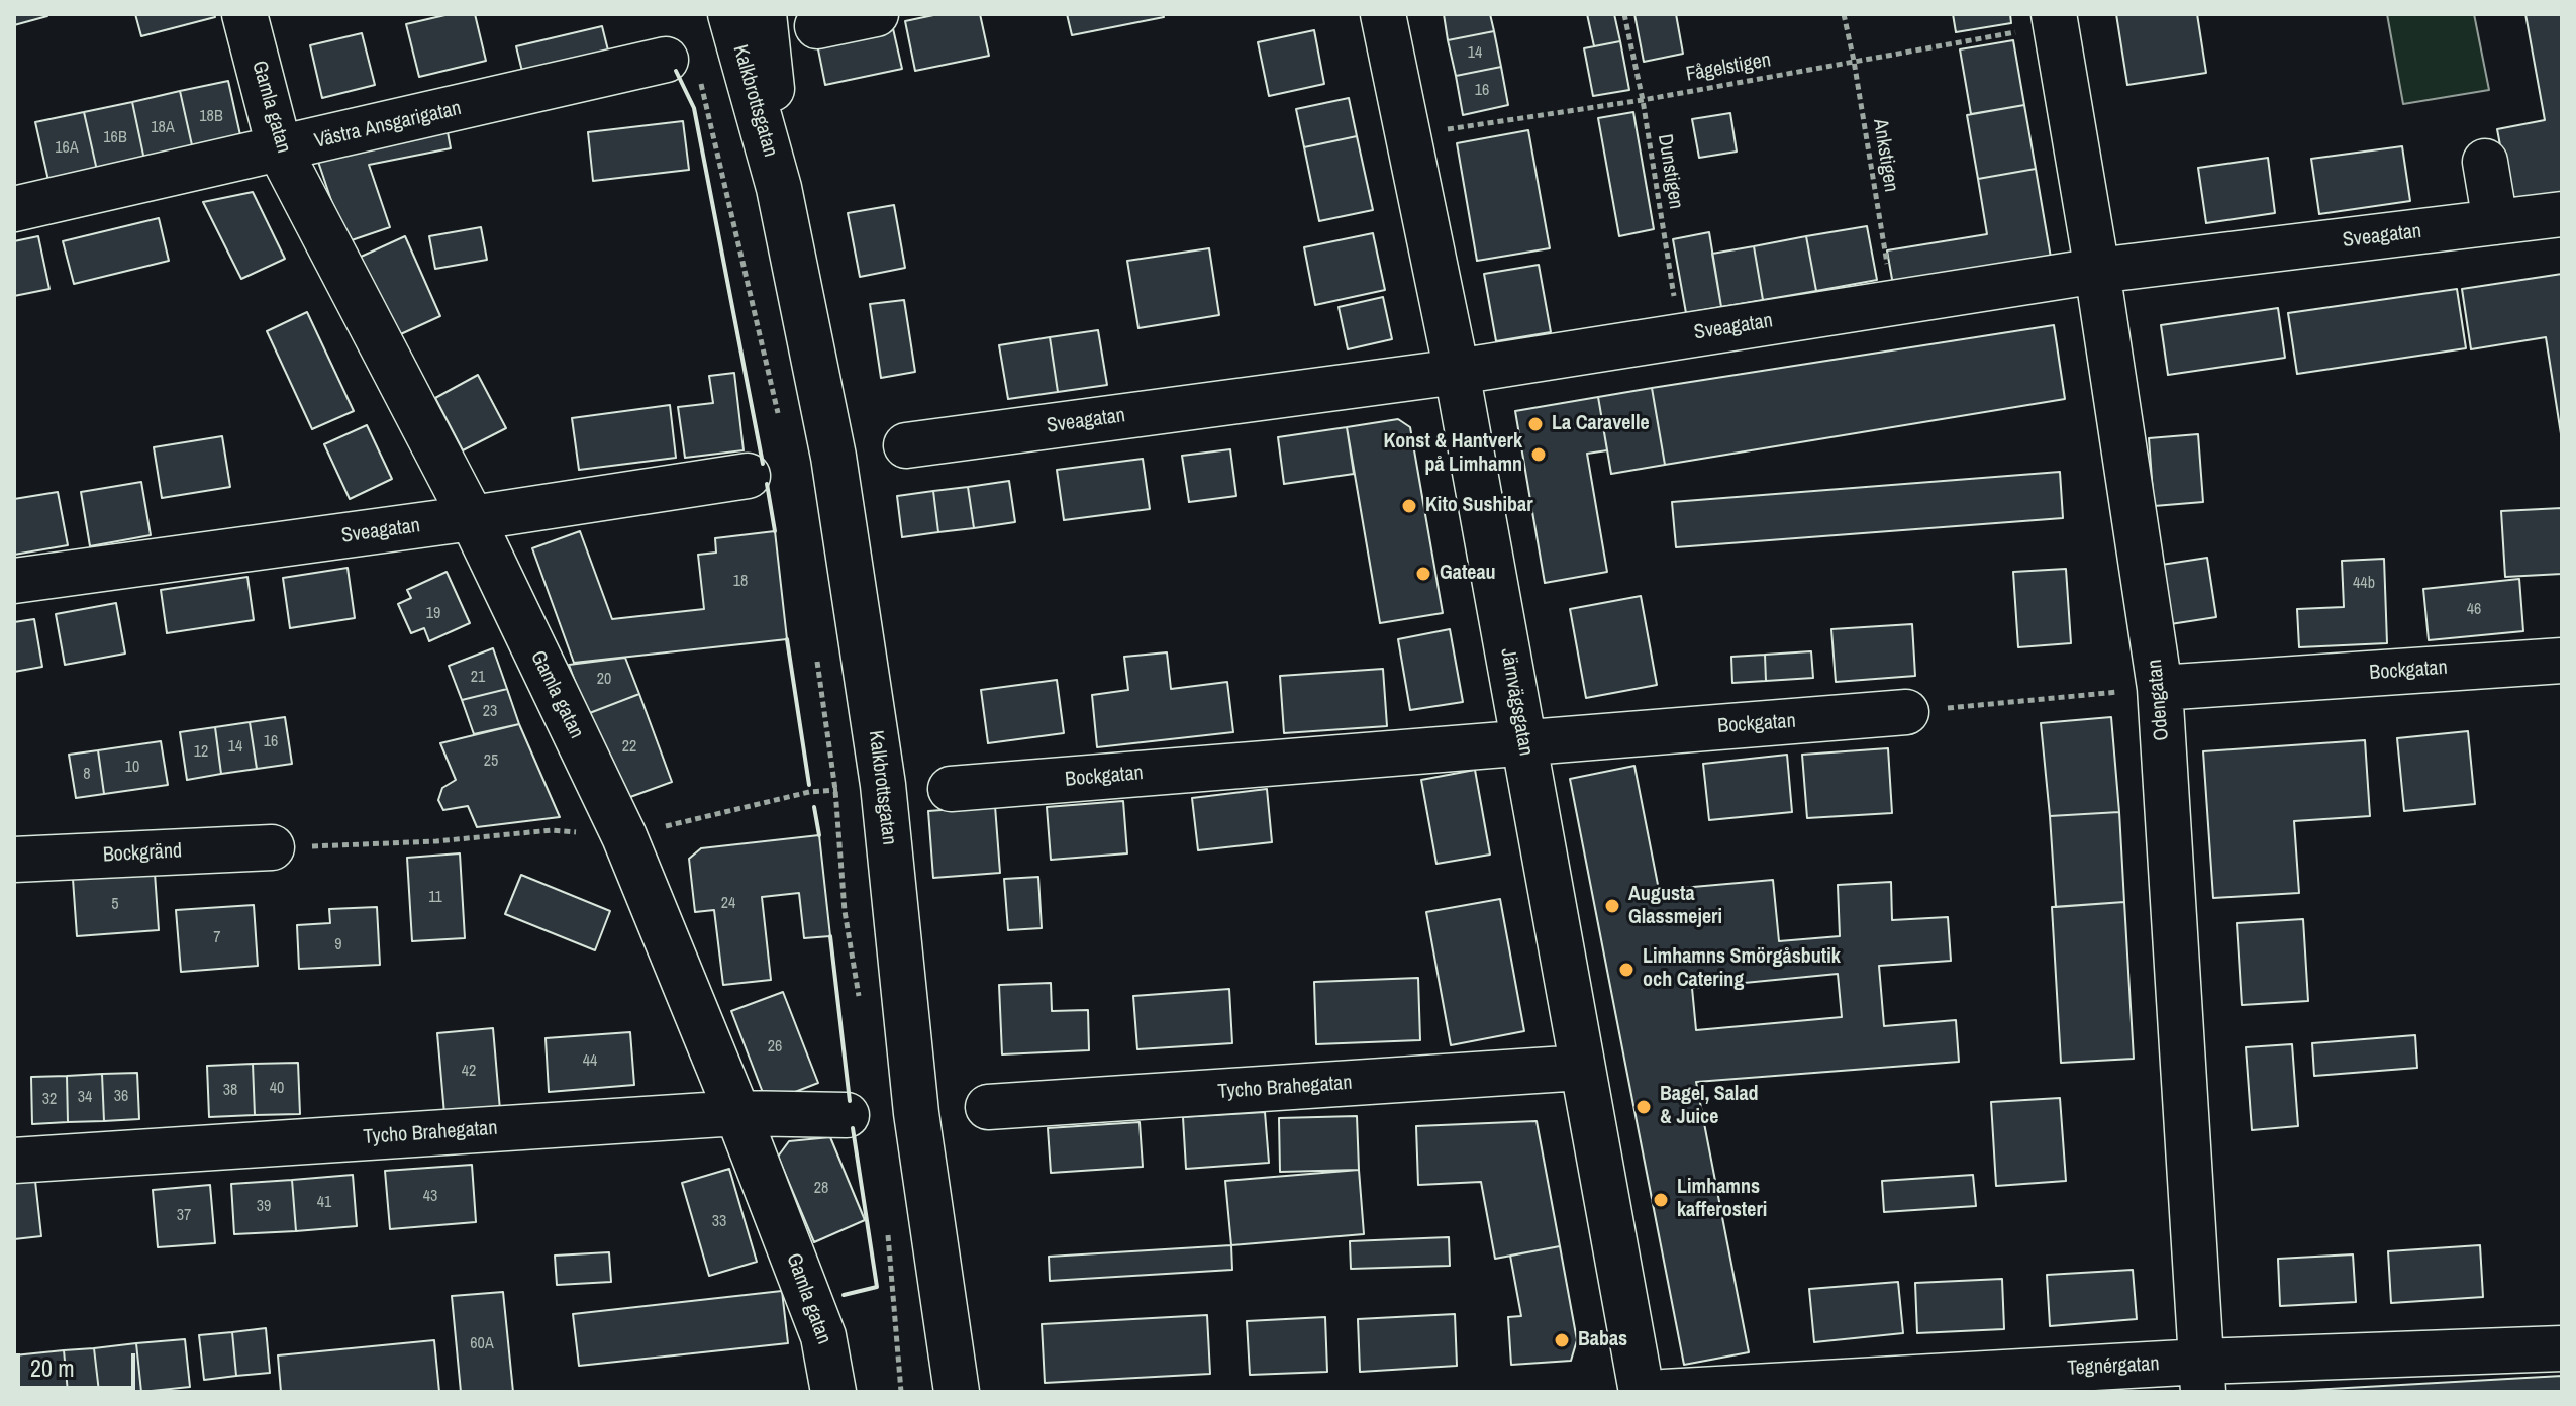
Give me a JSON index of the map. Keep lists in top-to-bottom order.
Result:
{
  "streets": {
    "street": [
      "Kalkbrottsgatan",
      "Gamla gatan",
      "Västra Ansgarigatan",
      "Sveagatan",
      "Bockgatan",
      "Odengatan",
      "Järnvägsgatan",
      "Bockgränd",
      "Tycho Brahegatan",
      "Tegnérgatan"
    ],
    "path": ["Fågelstigen", "Ankstigen", "Dunstigen"]
  },
  "crossings": [
    ["Fågelstigen", "Ankstigen"],
    ["Fågelstigen", "Dunstigen"],
    ["Fågelstigen", "Odengatan"],
    ["Fågelstigen", "Järnvägsgatan"],
    ["Gamla gatan", "Västra Ansgarigatan"],
    ["Gamla gatan", "Sveagatan"],
    ["Gamla gatan", "Tycho Brahegatan"],
    ["Ankstigen", "Sveagatan"],
    ["Dunstigen", "Sveagatan"],
    ["Sveagatan", "Odengatan"],
    ["Sveagatan", "Järnvägsgatan"],
    ["Bockgatan", "Odengatan"],
    ["Bockgatan", "Järnvägsgatan"],
    ["Odengatan", "Tegnérgatan"],
    ["Järnvägsgatan", "Tycho Brahegatan"]
  ],
  "places": [
    "La Caravelle",
    "Konst & Hantverk på Limhamn",
    "Kito Sushibar",
    "Gateau",
    "Augusta Glassmejeri",
    "Limhamns Smörgåsbutik och Catering",
    "Bagel, Salad & Juice",
    "Limhamns kafferosteri",
    "Babas"
  ],
  "house_numbers": [
    "14",
    "16",
    "18B",
    "18A",
    "16B",
    "16A",
    "18",
    "44b",
    "46",
    "19",
    "21",
    "20",
    "23",
    "16",
    "14",
    "22",
    "12",
    "25",
    "10",
    "8",
    "11",
    "24",
    "5",
    "7",
    "9",
    "26",
    "44",
    "42",
    "40",
    "38",
    "36",
    "34",
    "32",
    "28",
    "43",
    "41",
    "39",
    "37",
    "33",
    "60A"
  ],
  "scale_bar": "20 m"
}
